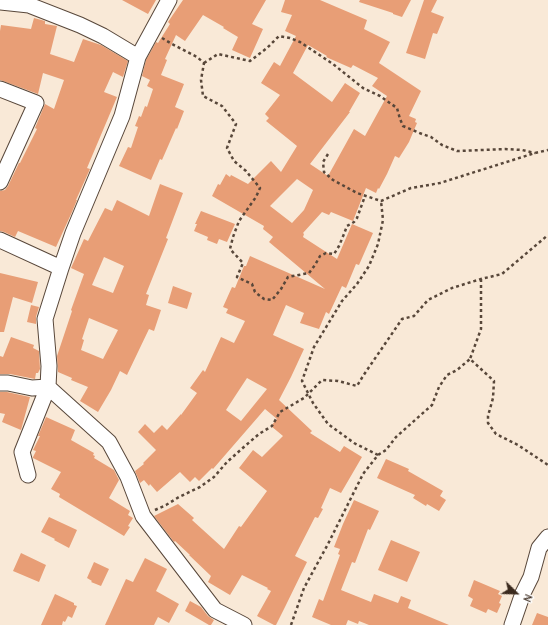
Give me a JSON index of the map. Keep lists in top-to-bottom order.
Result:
{
  "north": "bottom right"
}
